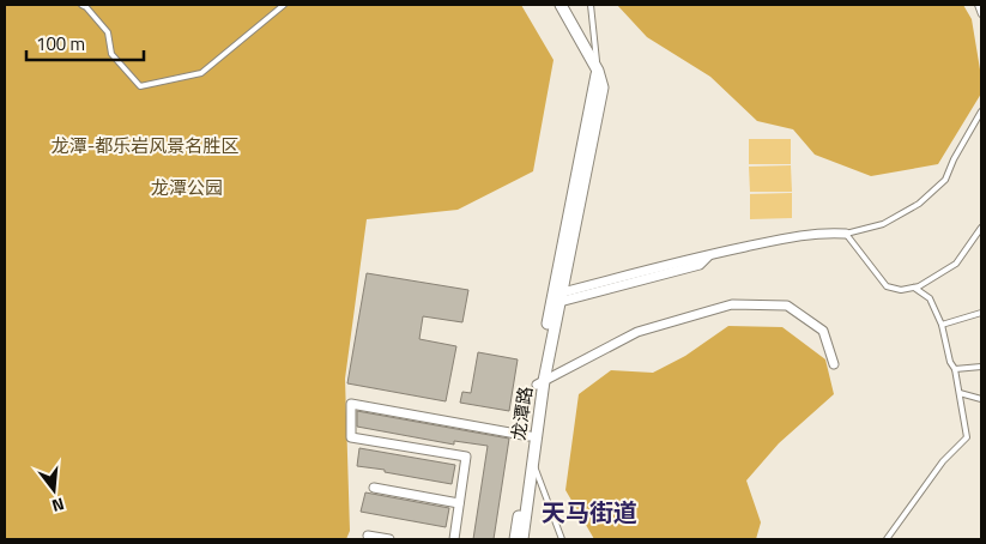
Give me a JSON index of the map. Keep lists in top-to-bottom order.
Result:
{
  "streets": {
    "street": ["龙潭路"]
  },
  "districts": ["天马街道"],
  "parks": ["龙潭-都乐岩风景名胜区", "龙潭公园"],
  "scale_bar": "100 m",
  "north": "bottom"
}
